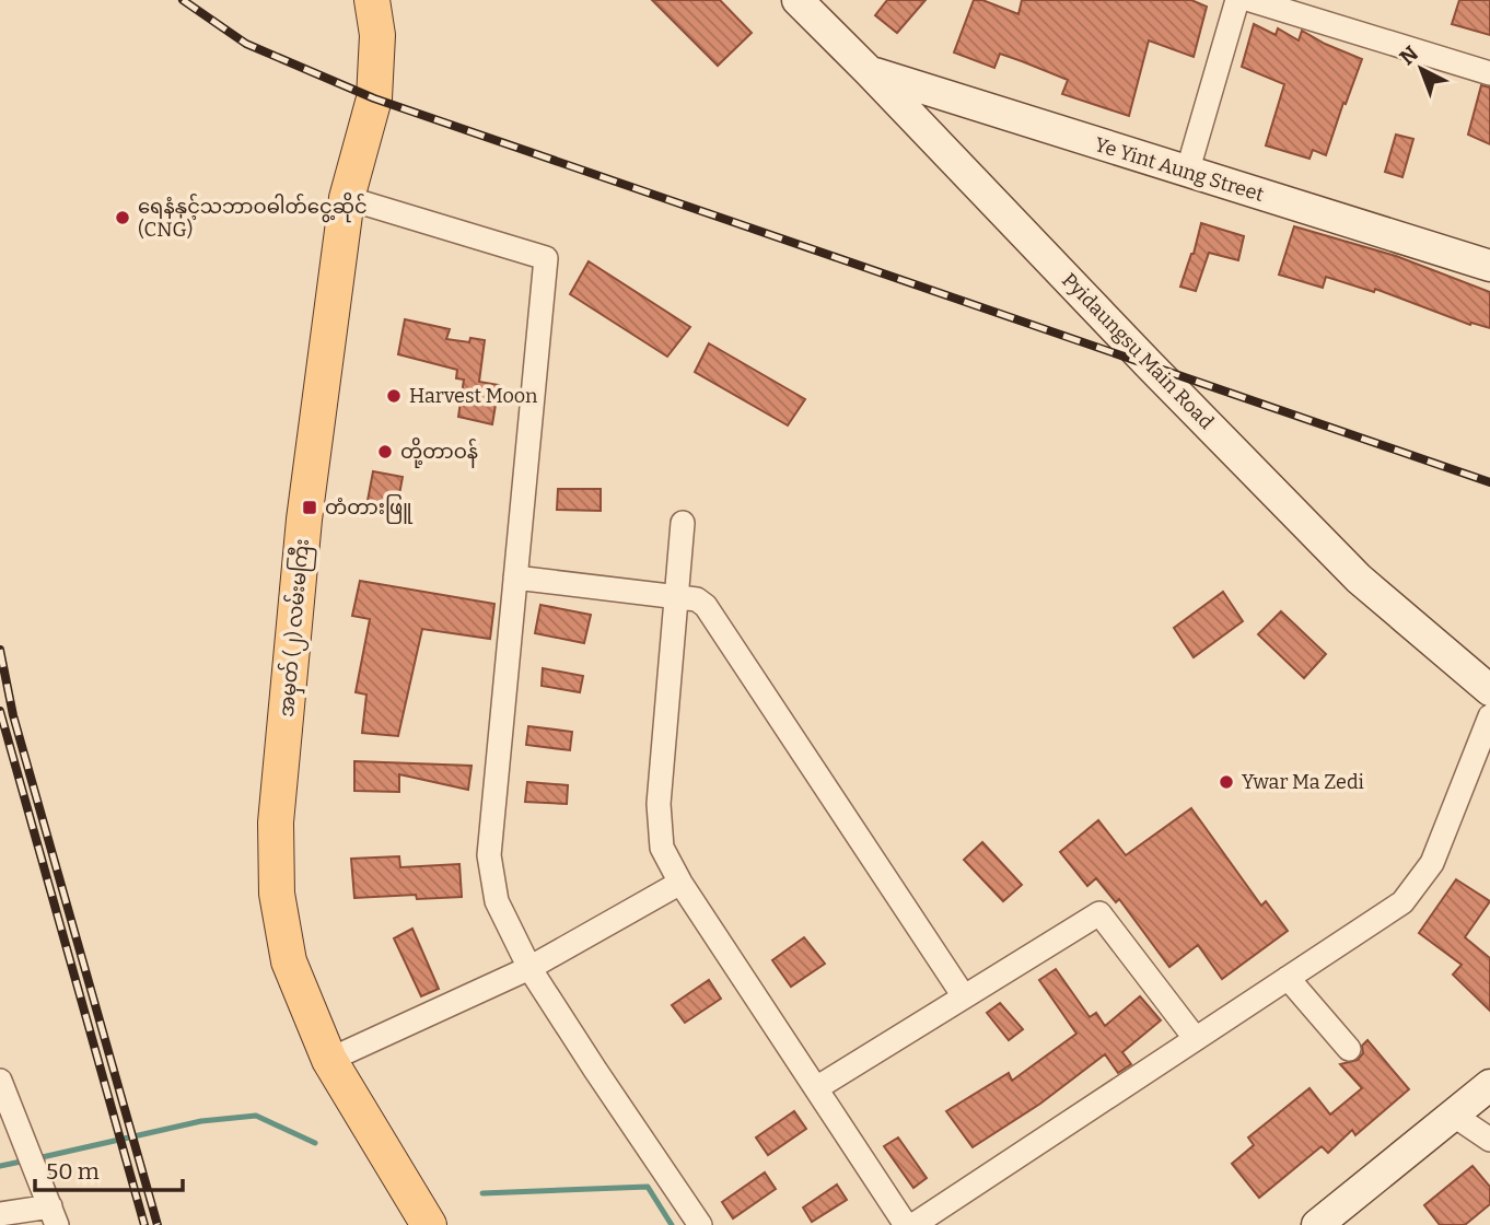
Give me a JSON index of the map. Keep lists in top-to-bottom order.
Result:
{
  "streets": {
    "main road": ["Ye Yint Aung Street", "Pyidaungsu Main Road", "အမှတ် (၂) လမ်းမကြီး"]
  },
  "crossings": [
    ["Ye Yint Aung Street", "Pyidaungsu Main Road"]
  ],
  "places": {
    "other": [
      "ရေနံနှင့်သဘာဝဓါတ်ငွေ့ဆိုင် (CNG)",
      "Harvest Moon",
      "တို့တာဝန်",
      "Ywar Ma Zedi"
    ],
    "transit": ["တံတားဖြူ"]
  },
  "scale_bar": "50 m",
  "north": "top left"
}
